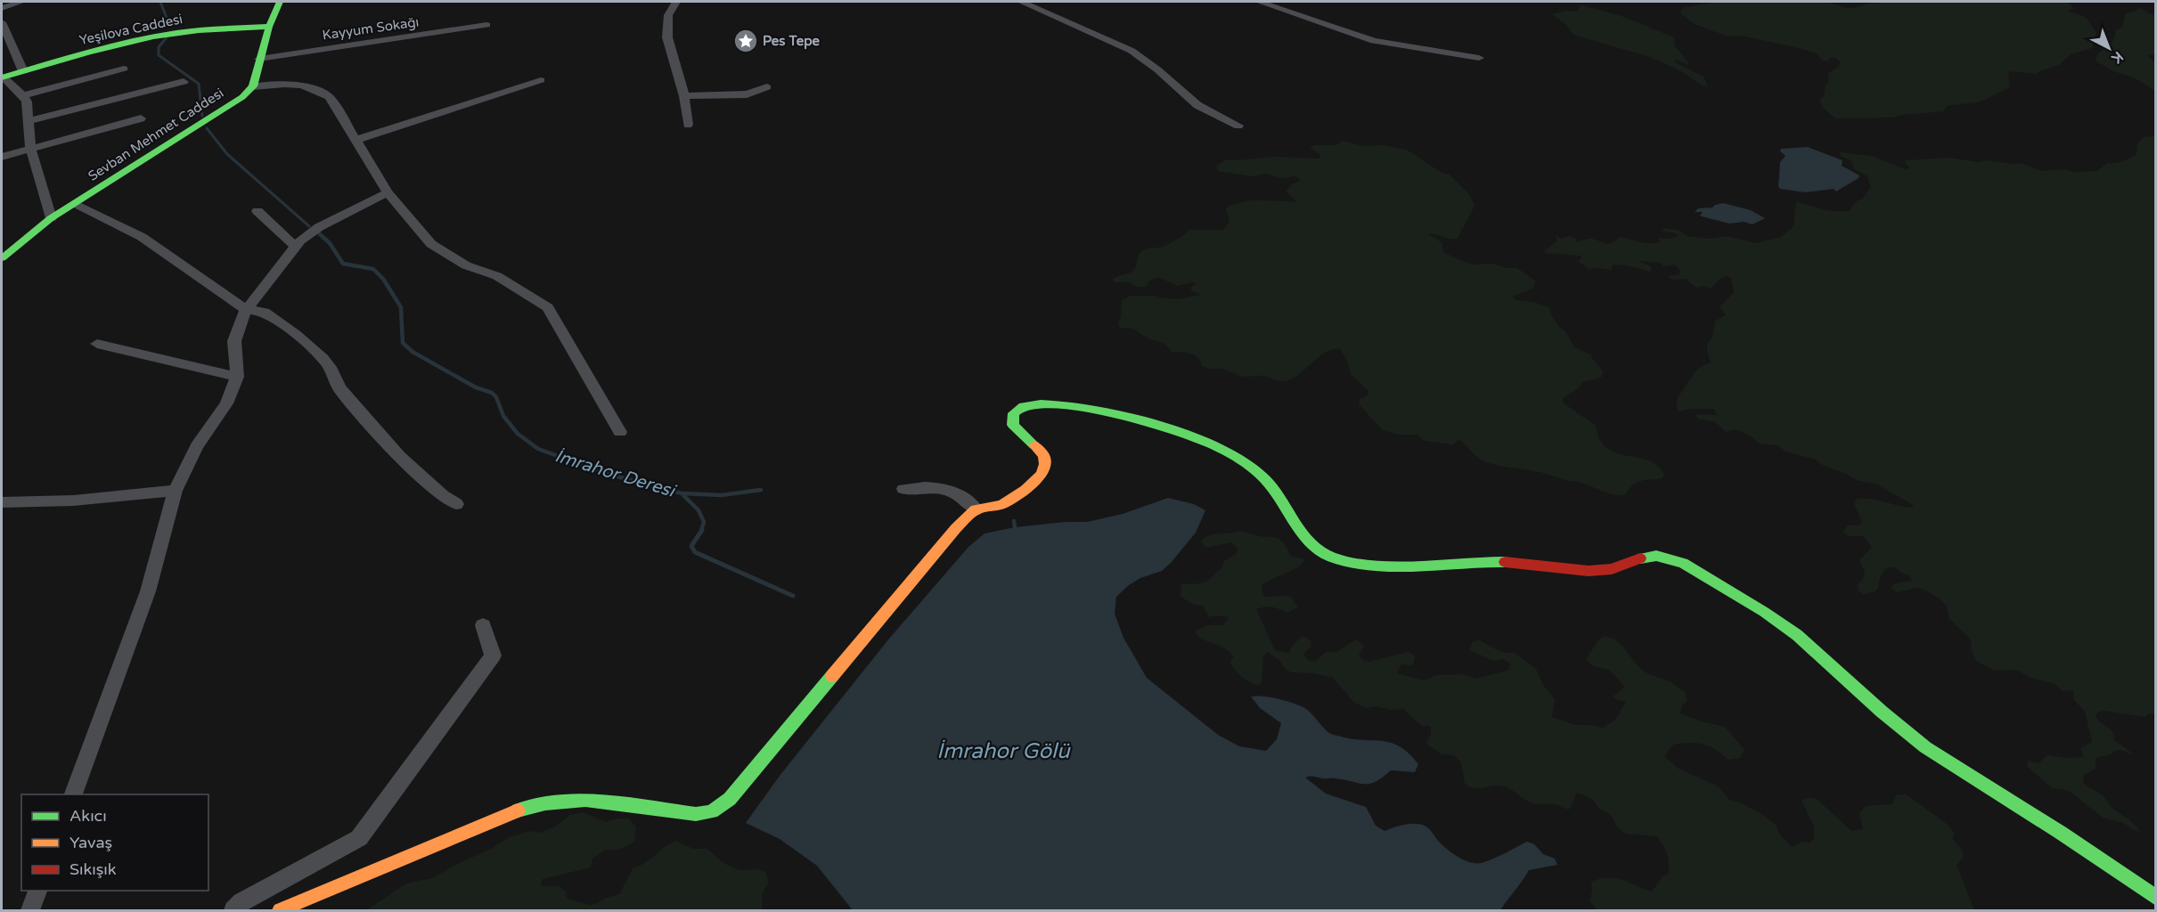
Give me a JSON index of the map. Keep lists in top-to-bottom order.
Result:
{
  "streets": {
    "street": ["Kayyum Sokağı", "Yeşilova Caddesi", "Sevban Mehmet Caddesi"]
  },
  "water": ["İmrahor Deresi", "İmrahor Gölü"],
  "places": {
    "place": ["Pes Tepe"]
  },
  "legend": ["Akıcı", "Yavaş", "Sıkışık"],
  "north": "bottom right"
}
